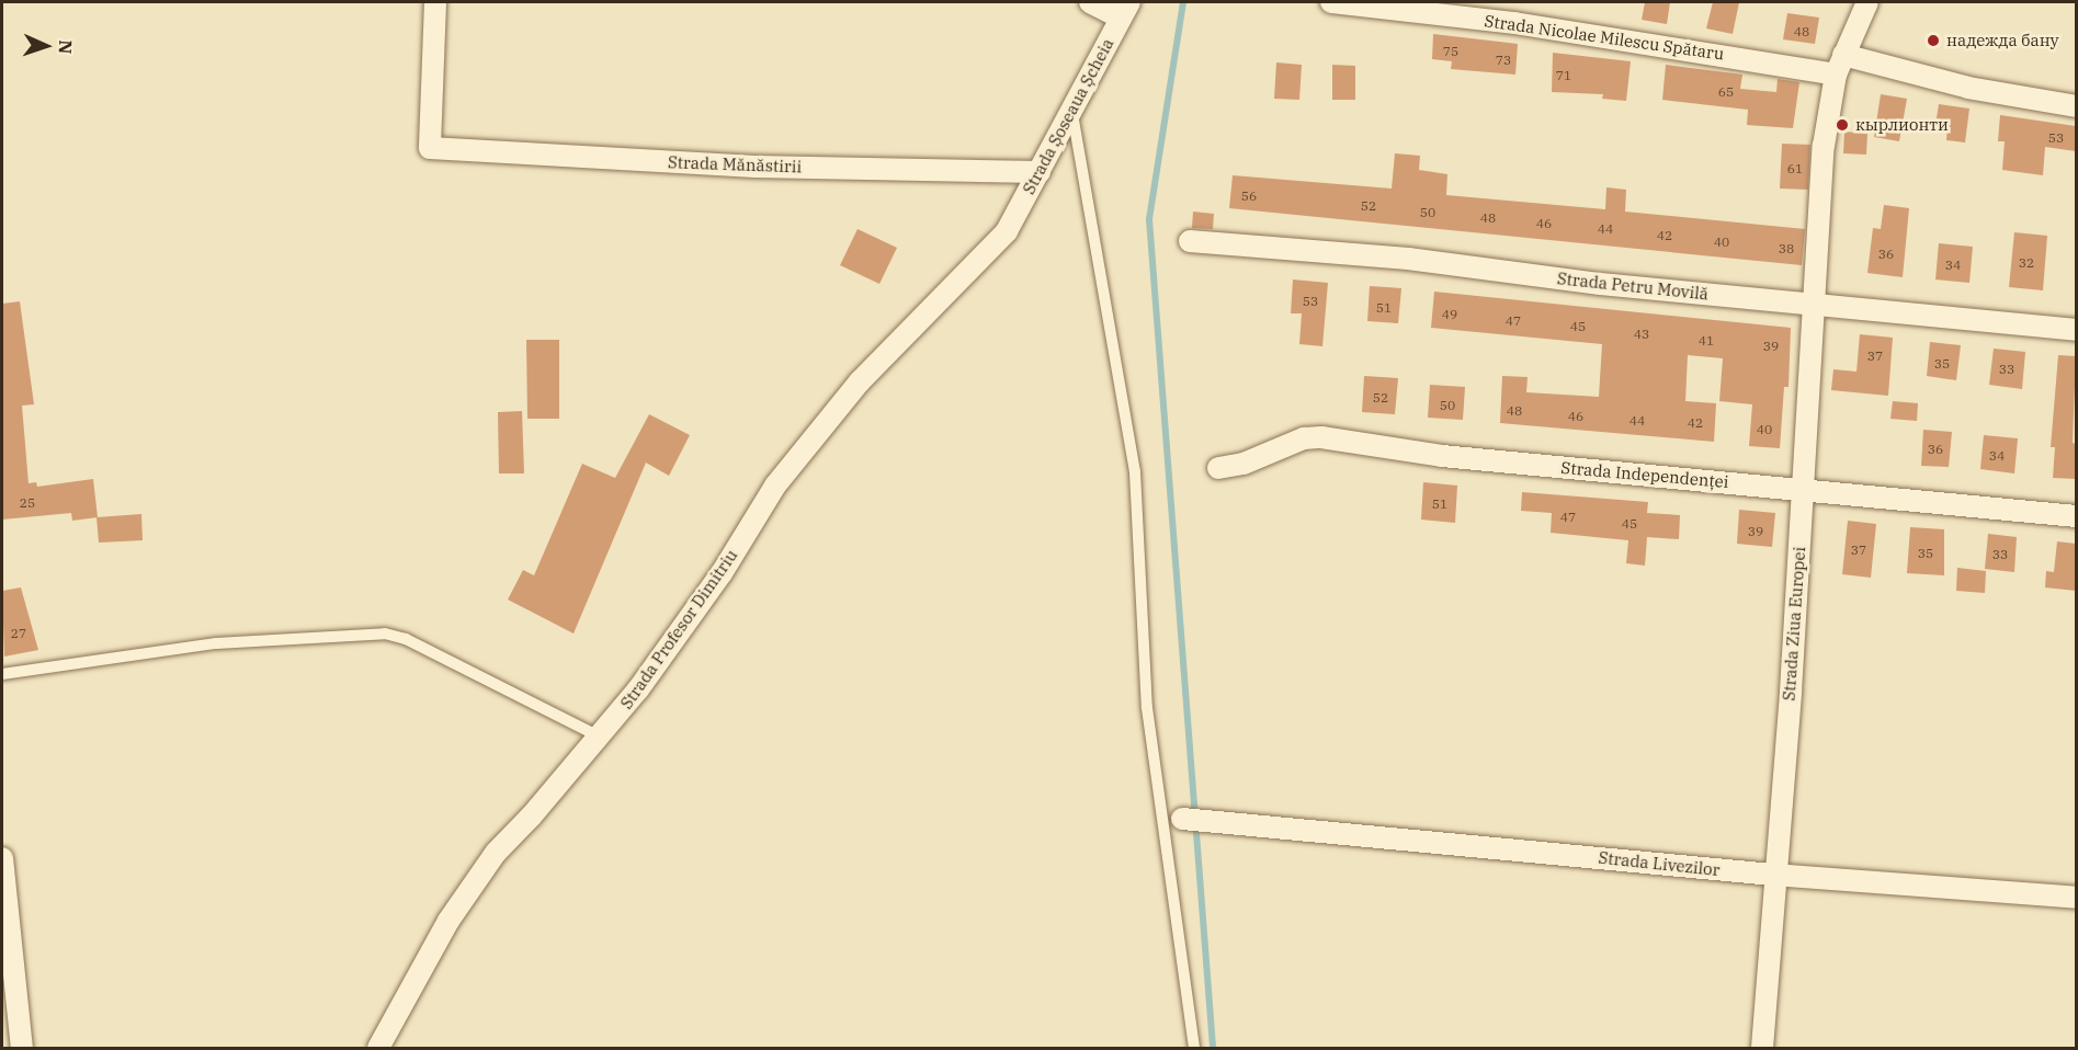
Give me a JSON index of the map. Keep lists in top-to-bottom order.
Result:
{
  "streets": {
    "street": [
      "Strada Nicolae Milescu Spătaru",
      "Strada Șoseaua Șcheia",
      "Strada Mănăstirii",
      "Strada Petru Movilă",
      "Strada Independenței",
      "Strada Ziua Europei",
      "Strada Profesor Dimitriu",
      "Strada Livezilor"
    ]
  },
  "crossings": [
    ["Strada Nicolae Milescu Spătaru", "Strada Ziua Europei"],
    ["Strada Șoseaua Șcheia", "Strada Mănăstirii"],
    ["Strada Șoseaua Șcheia", "Strada Profesor Dimitriu"],
    ["Strada Petru Movilă", "Strada Ziua Europei"],
    ["Strada Independenței", "Strada Ziua Europei"],
    ["Strada Ziua Europei", "Strada Livezilor"]
  ],
  "places": ["надежда бану", "кырлионти"],
  "house_numbers": [
    "48",
    "75",
    "73",
    "71",
    "65",
    "53",
    "61",
    "56",
    "52",
    "50",
    "48",
    "46",
    "44",
    "42",
    "40",
    "38",
    "36",
    "32",
    "34",
    "53",
    "51",
    "49",
    "47",
    "45",
    "43",
    "41",
    "39",
    "37",
    "35",
    "33",
    "52",
    "50",
    "48",
    "46",
    "44",
    "42",
    "40",
    "36",
    "34",
    "25",
    "51",
    "47",
    "45",
    "39",
    "37",
    "35",
    "33",
    "27"
  ],
  "north": "right"
}
